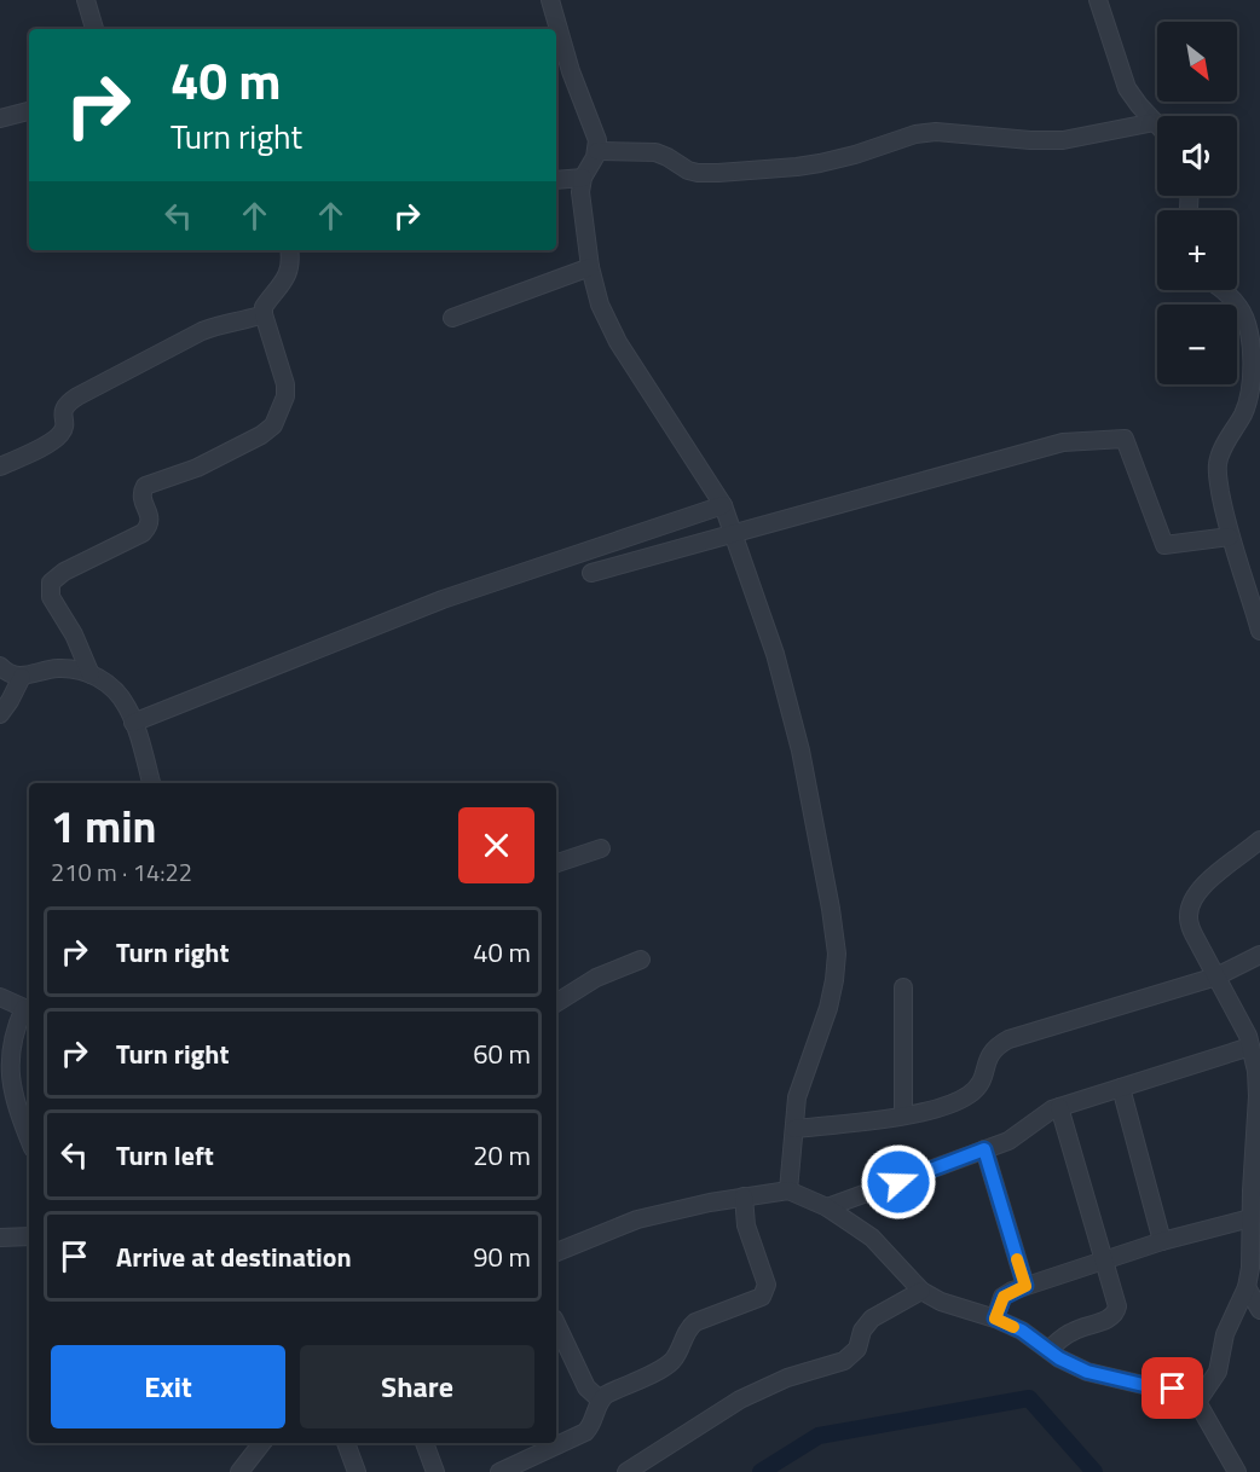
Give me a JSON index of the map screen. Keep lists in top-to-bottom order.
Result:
{
  "north": "bottom right",
  "page": {
    "map_buttons": ["+", "−"],
    "turn": ["40 m", "Turn right"],
    "heading": ["1 min", "210 m · 14:22"],
    "list": [
      {
        "name": "Turn right",
        "value": "40 m"
      },
      {
        "name": "Turn right",
        "value": "60 m"
      },
      {
        "name": "Turn left",
        "value": "20 m"
      },
      {
        "name": "Arrive at destination",
        "value": "90 m"
      }
    ],
    "buttons": ["Exit", "Share"]
  }
}
